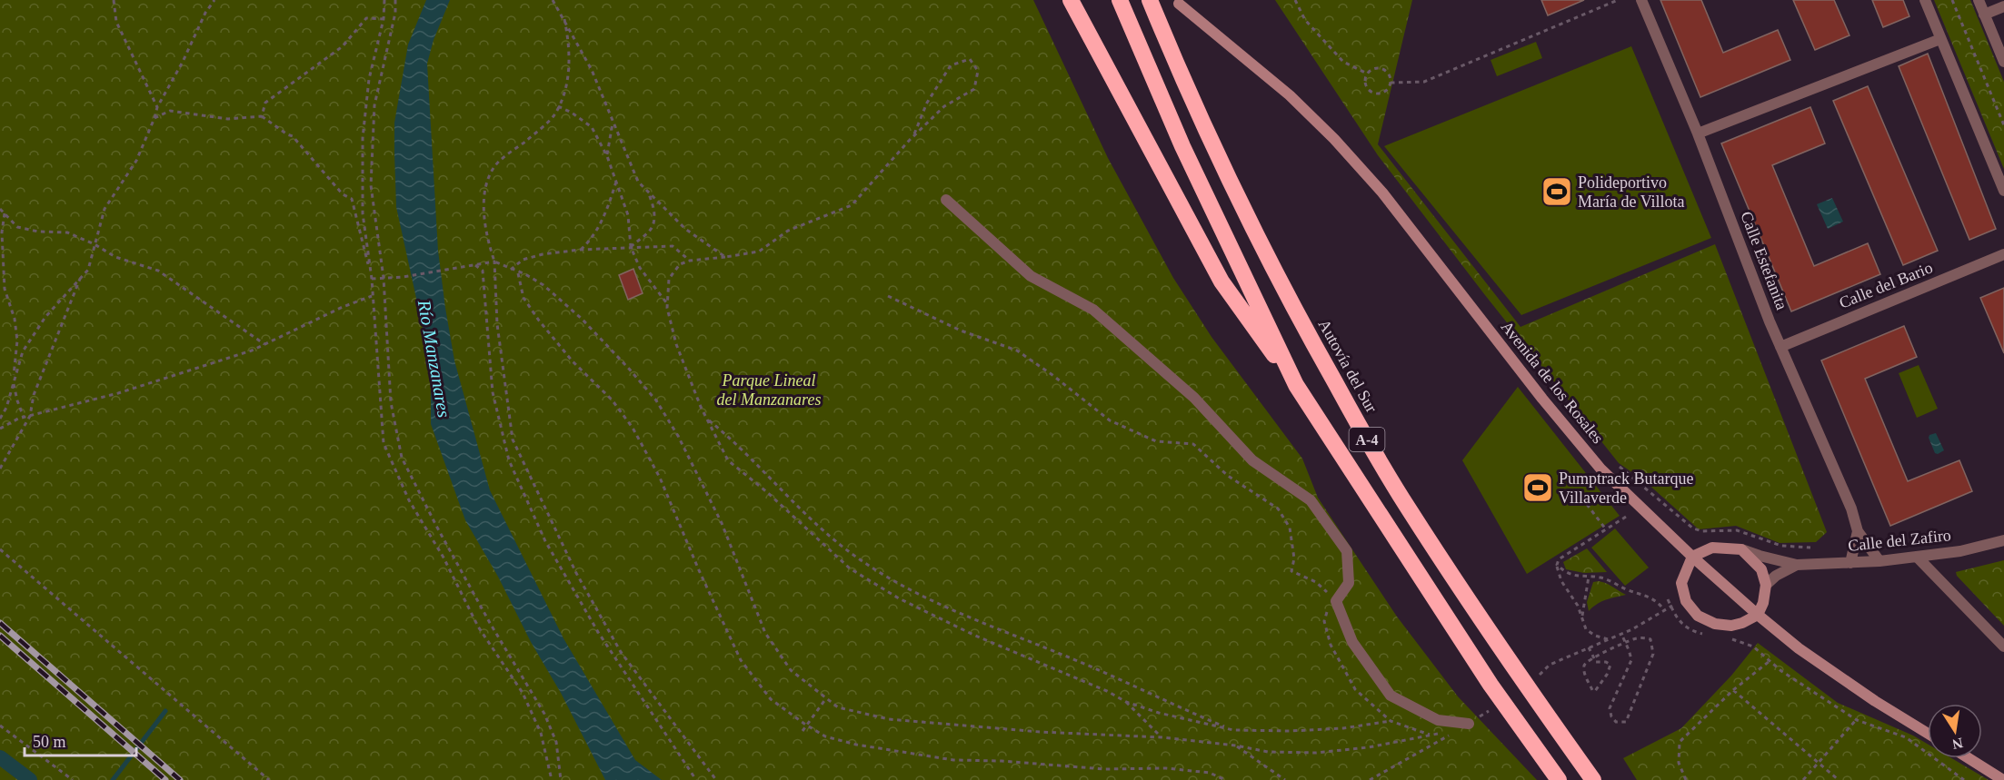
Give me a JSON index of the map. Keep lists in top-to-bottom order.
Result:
{
  "streets": {
    "highway": ["Autovía del Sur", "A-4"],
    "street": [
      "Calle Estefanita",
      "Calle del Bario",
      "Avenida de los Rosales",
      "Calle del Zafiro"
    ]
  },
  "crossings": [
    ["Calle Estefanita", "Calle del Bario"],
    ["Calle Estefanita", "Calle del Zafiro"]
  ],
  "water": ["Río Manzanares"],
  "parks": ["Parque Lineal del Manzanares"],
  "places": {
    "sports": ["Polideportivo María de Villota", "Pumptrack Butarque Villaverde"]
  },
  "scale_bar": "50 m",
  "north": "bottom"
}
